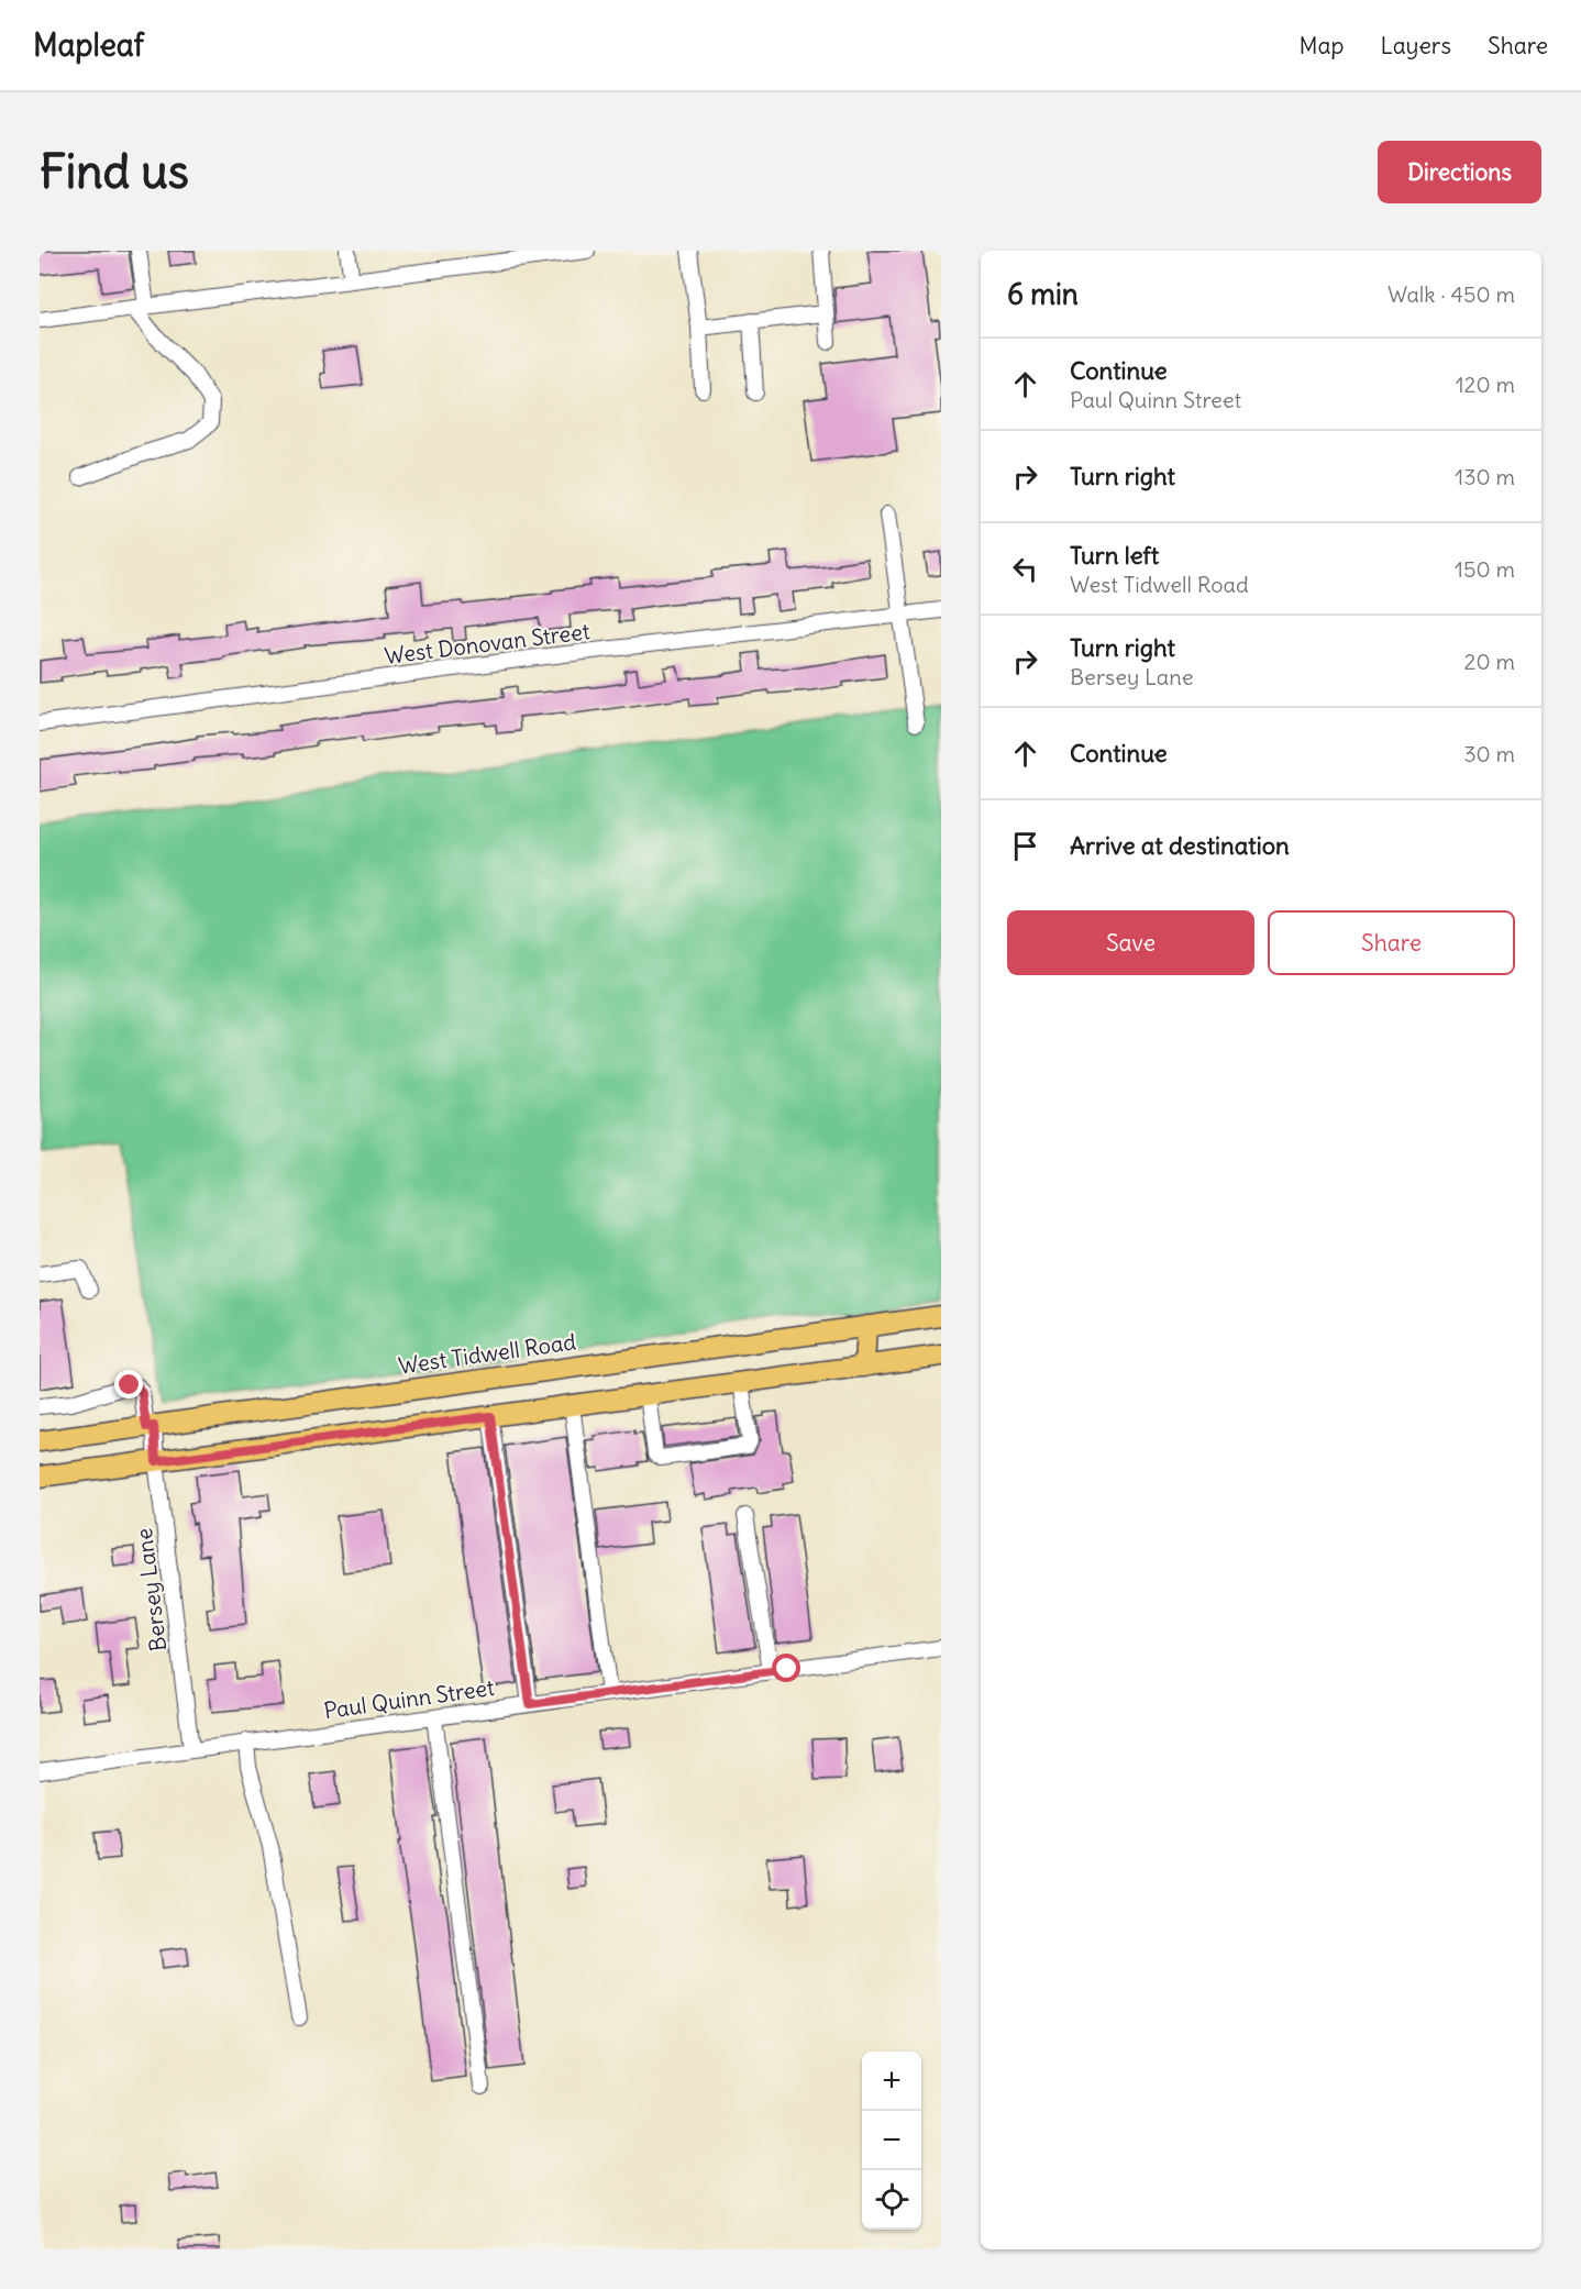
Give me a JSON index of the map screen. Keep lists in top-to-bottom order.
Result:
{
  "streets": {
    "main road": ["West Tidwell Road"],
    "street": ["West Donovan Street", "Bersey Lane", "Paul Quinn Street"]
  },
  "crossings": [
    ["West Tidwell Road", "Bersey Lane"],
    ["Bersey Lane", "Paul Quinn Street"]
  ],
  "page": {
    "header": "Mapleaf",
    "nav": ["Map", "Layers", "Share"],
    "buttons": [
      "Directions",
      ["Save", "Share"]
    ],
    "title": "Find us",
    "heading": ["6 min", "Walk · 450 m"],
    "list": [
      ["Continue", "Paul Quinn Street", "120 m"],
      ["Turn right", "130 m"],
      ["Turn left", "West Tidwell Road", "150 m"],
      ["Turn right", "Bersey Lane", "20 m"],
      ["Continue", "30 m"],
      "Arrive at destination"
    ],
    "map_buttons": ["+", "−"]
  }
}
